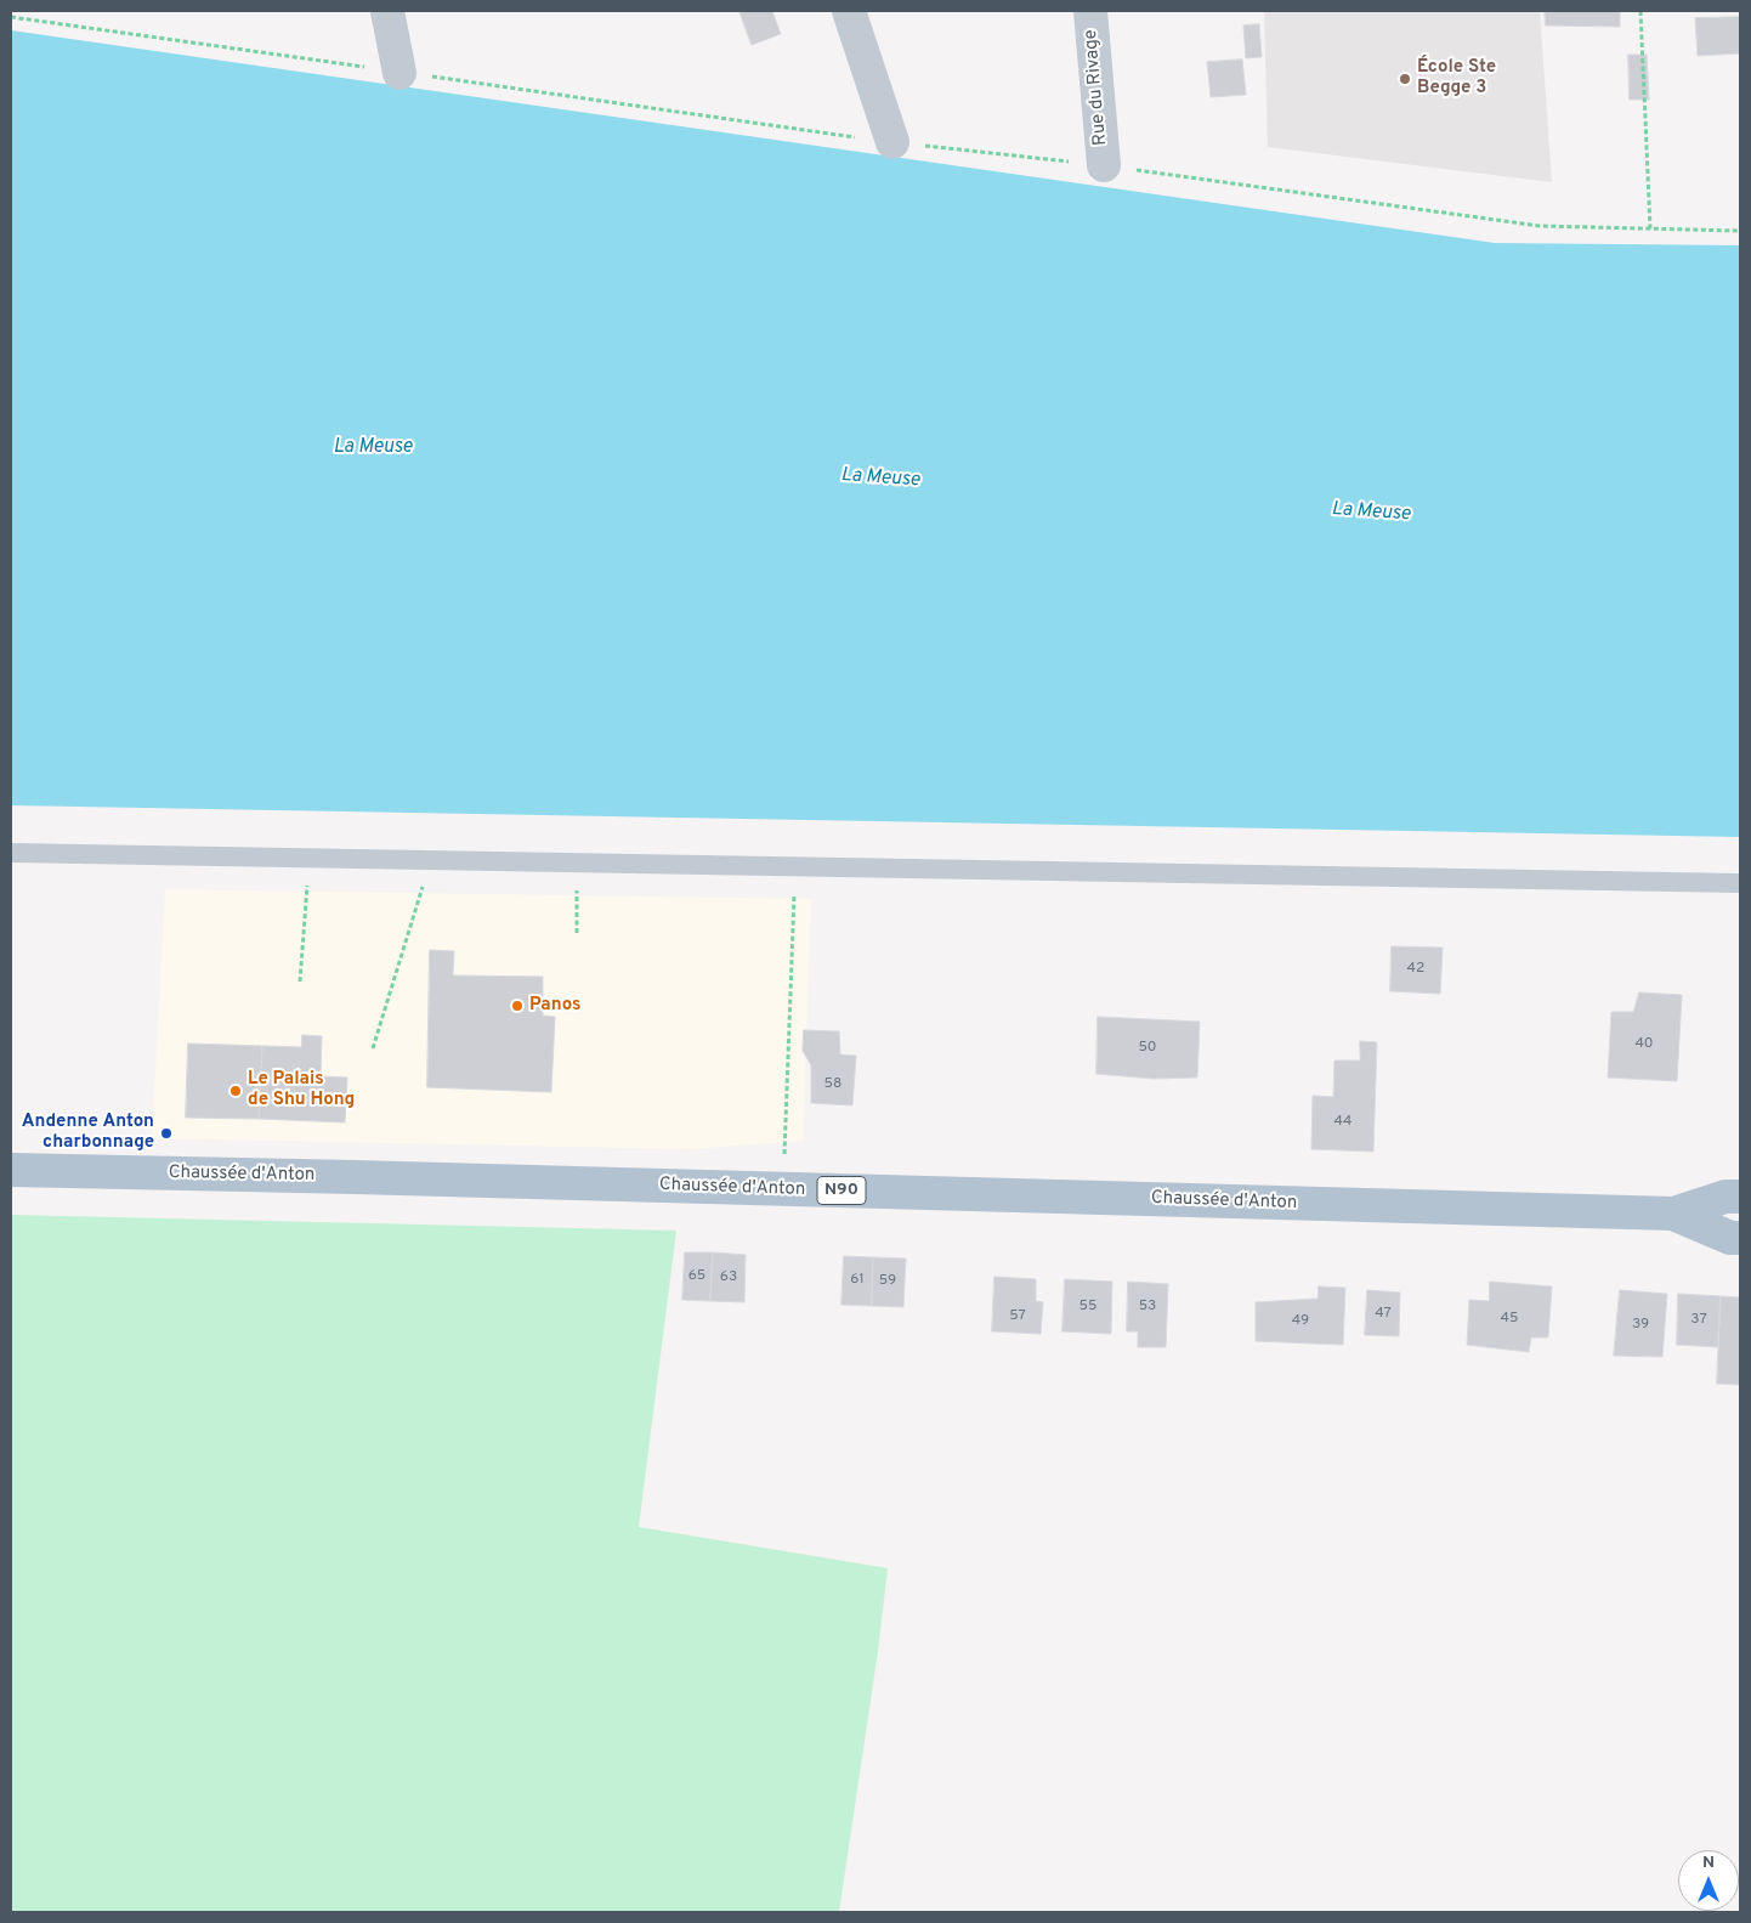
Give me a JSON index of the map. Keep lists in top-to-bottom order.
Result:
{
  "streets": {
    "main road": ["Chaussée d'Anton", "N90"],
    "street": ["Rue du Rivage"]
  },
  "water": ["La Meuse"],
  "places": [
    "École Ste Begge 3",
    "Panos",
    "Le Palais de Shu Hong",
    "Andenne Anton charbonnage"
  ],
  "house_numbers": [
    "42",
    "40",
    "50",
    "58",
    "44",
    "65",
    "63",
    "61",
    "59",
    "55",
    "53",
    "47",
    "57",
    "45",
    "37",
    "49",
    "39"
  ],
  "north": "top"
}
